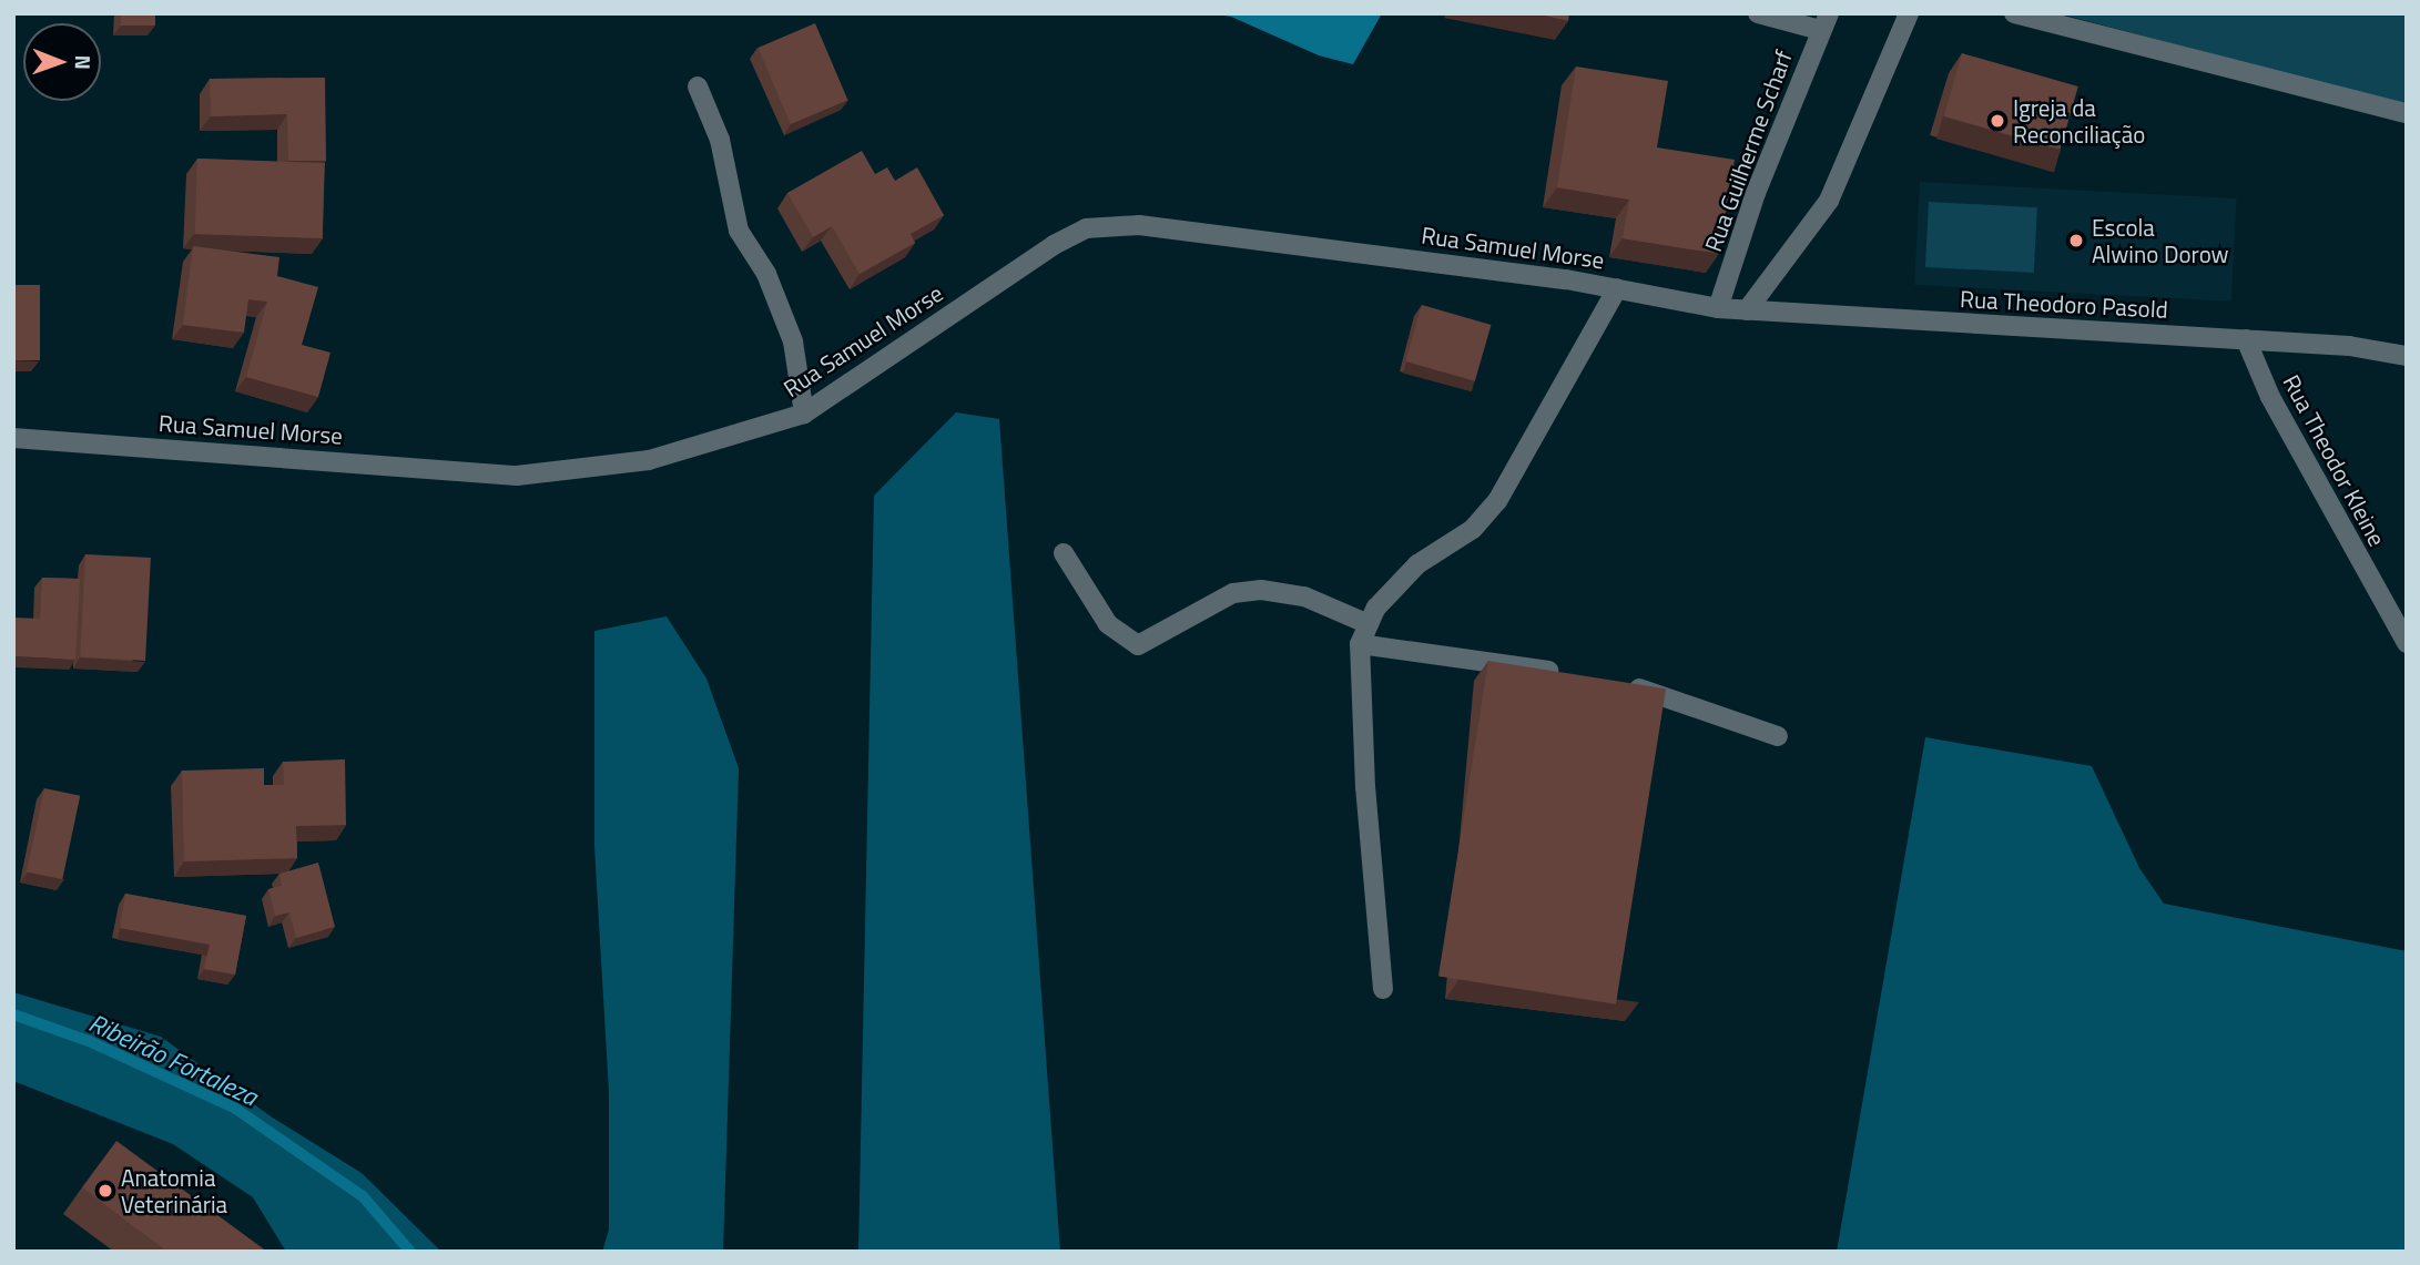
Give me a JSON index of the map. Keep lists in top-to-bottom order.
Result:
{
  "streets": {
    "street": [
      "Rua Guilherme Scharf",
      "Rua Samuel Morse",
      "Rua Theodoro Pasold",
      "Rua Theodor Kleine"
    ]
  },
  "crossings": [
    ["Rua Guilherme Scharf", "Rua Samuel Morse"],
    ["Rua Guilherme Scharf", "Rua Theodoro Pasold"],
    ["Rua Samuel Morse", "Rua Theodoro Pasold"],
    ["Rua Theodoro Pasold", "Rua Theodor Kleine"]
  ],
  "water": ["Ribeirão Fortaleza"],
  "places": ["Igreja da Reconciliação", "Escola Alwino Dorow", "Anatomia Veterinária"],
  "north": "right"
}
